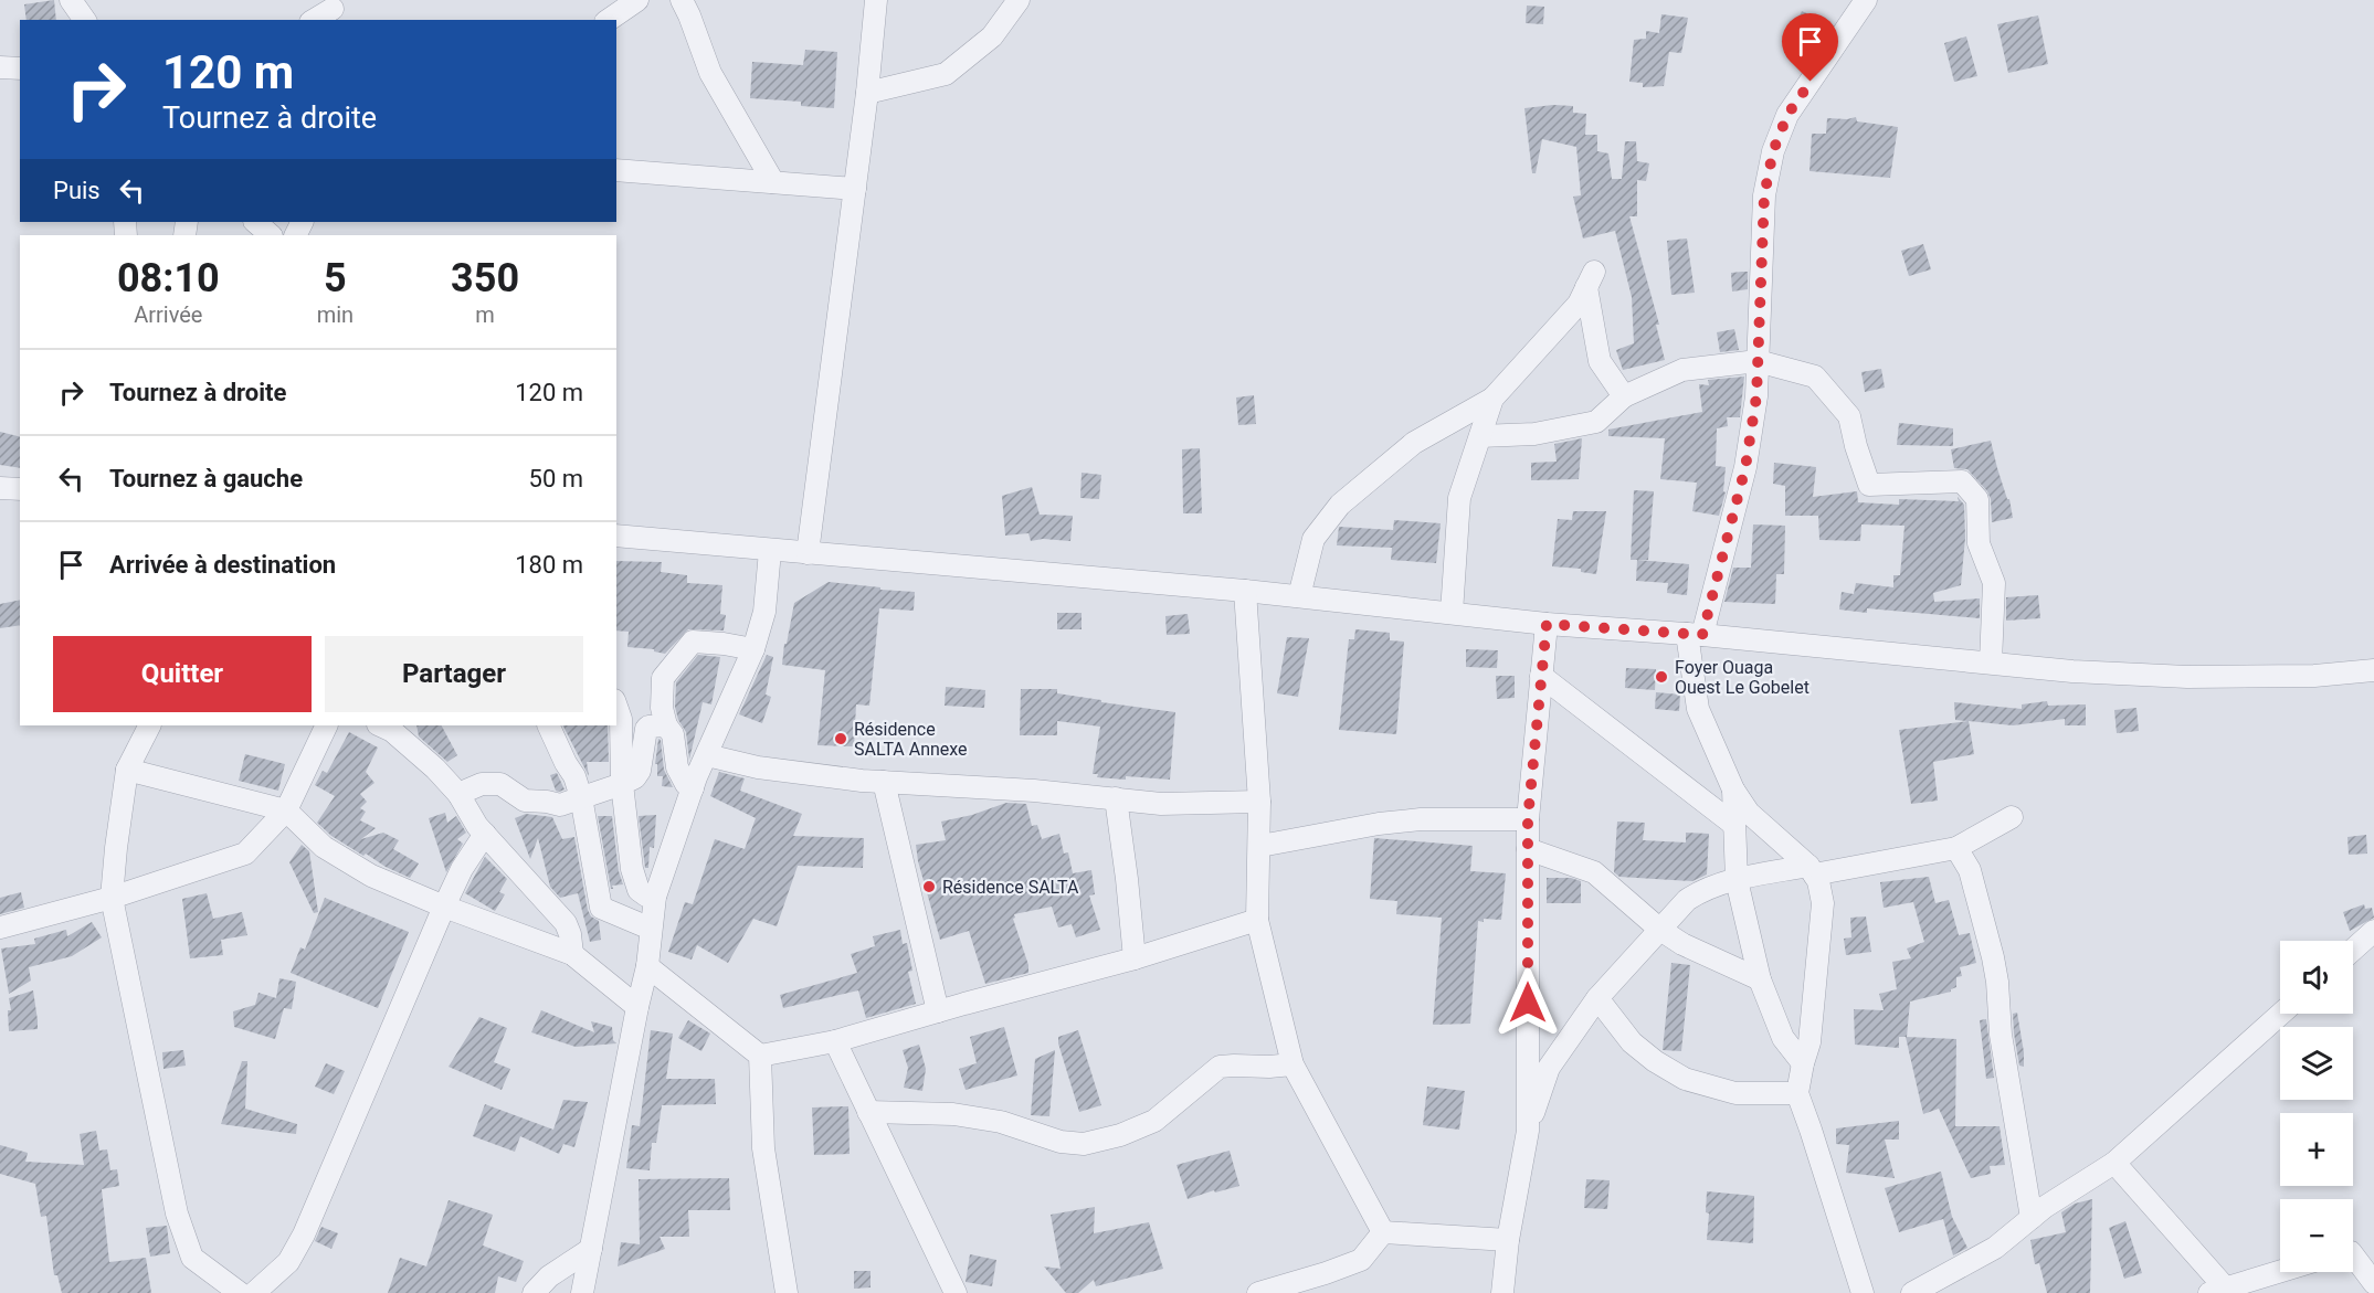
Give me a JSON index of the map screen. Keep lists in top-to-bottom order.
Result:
{
  "places": ["Foyer Ouaga Ouest Le Gobelet", "Résidence SALTA Annexe", "Résidence SALTA"],
  "page": {
    "turn": ["120 m", "Tournez à droite"],
    "then": "Puis",
    "eta": [
      "08:10",
      "Arrivée",
      "5",
      "min",
      "350",
      "m"
    ],
    "list": [
      {
        "name": "Tournez à droite",
        "value": "120 m"
      },
      {
        "name": "Tournez à gauche",
        "value": "50 m"
      },
      {
        "name": "Arrivée à destination",
        "value": "180 m"
      }
    ],
    "buttons": ["Quitter", "Partager"],
    "map_buttons": ["+", "−"]
  }
}
